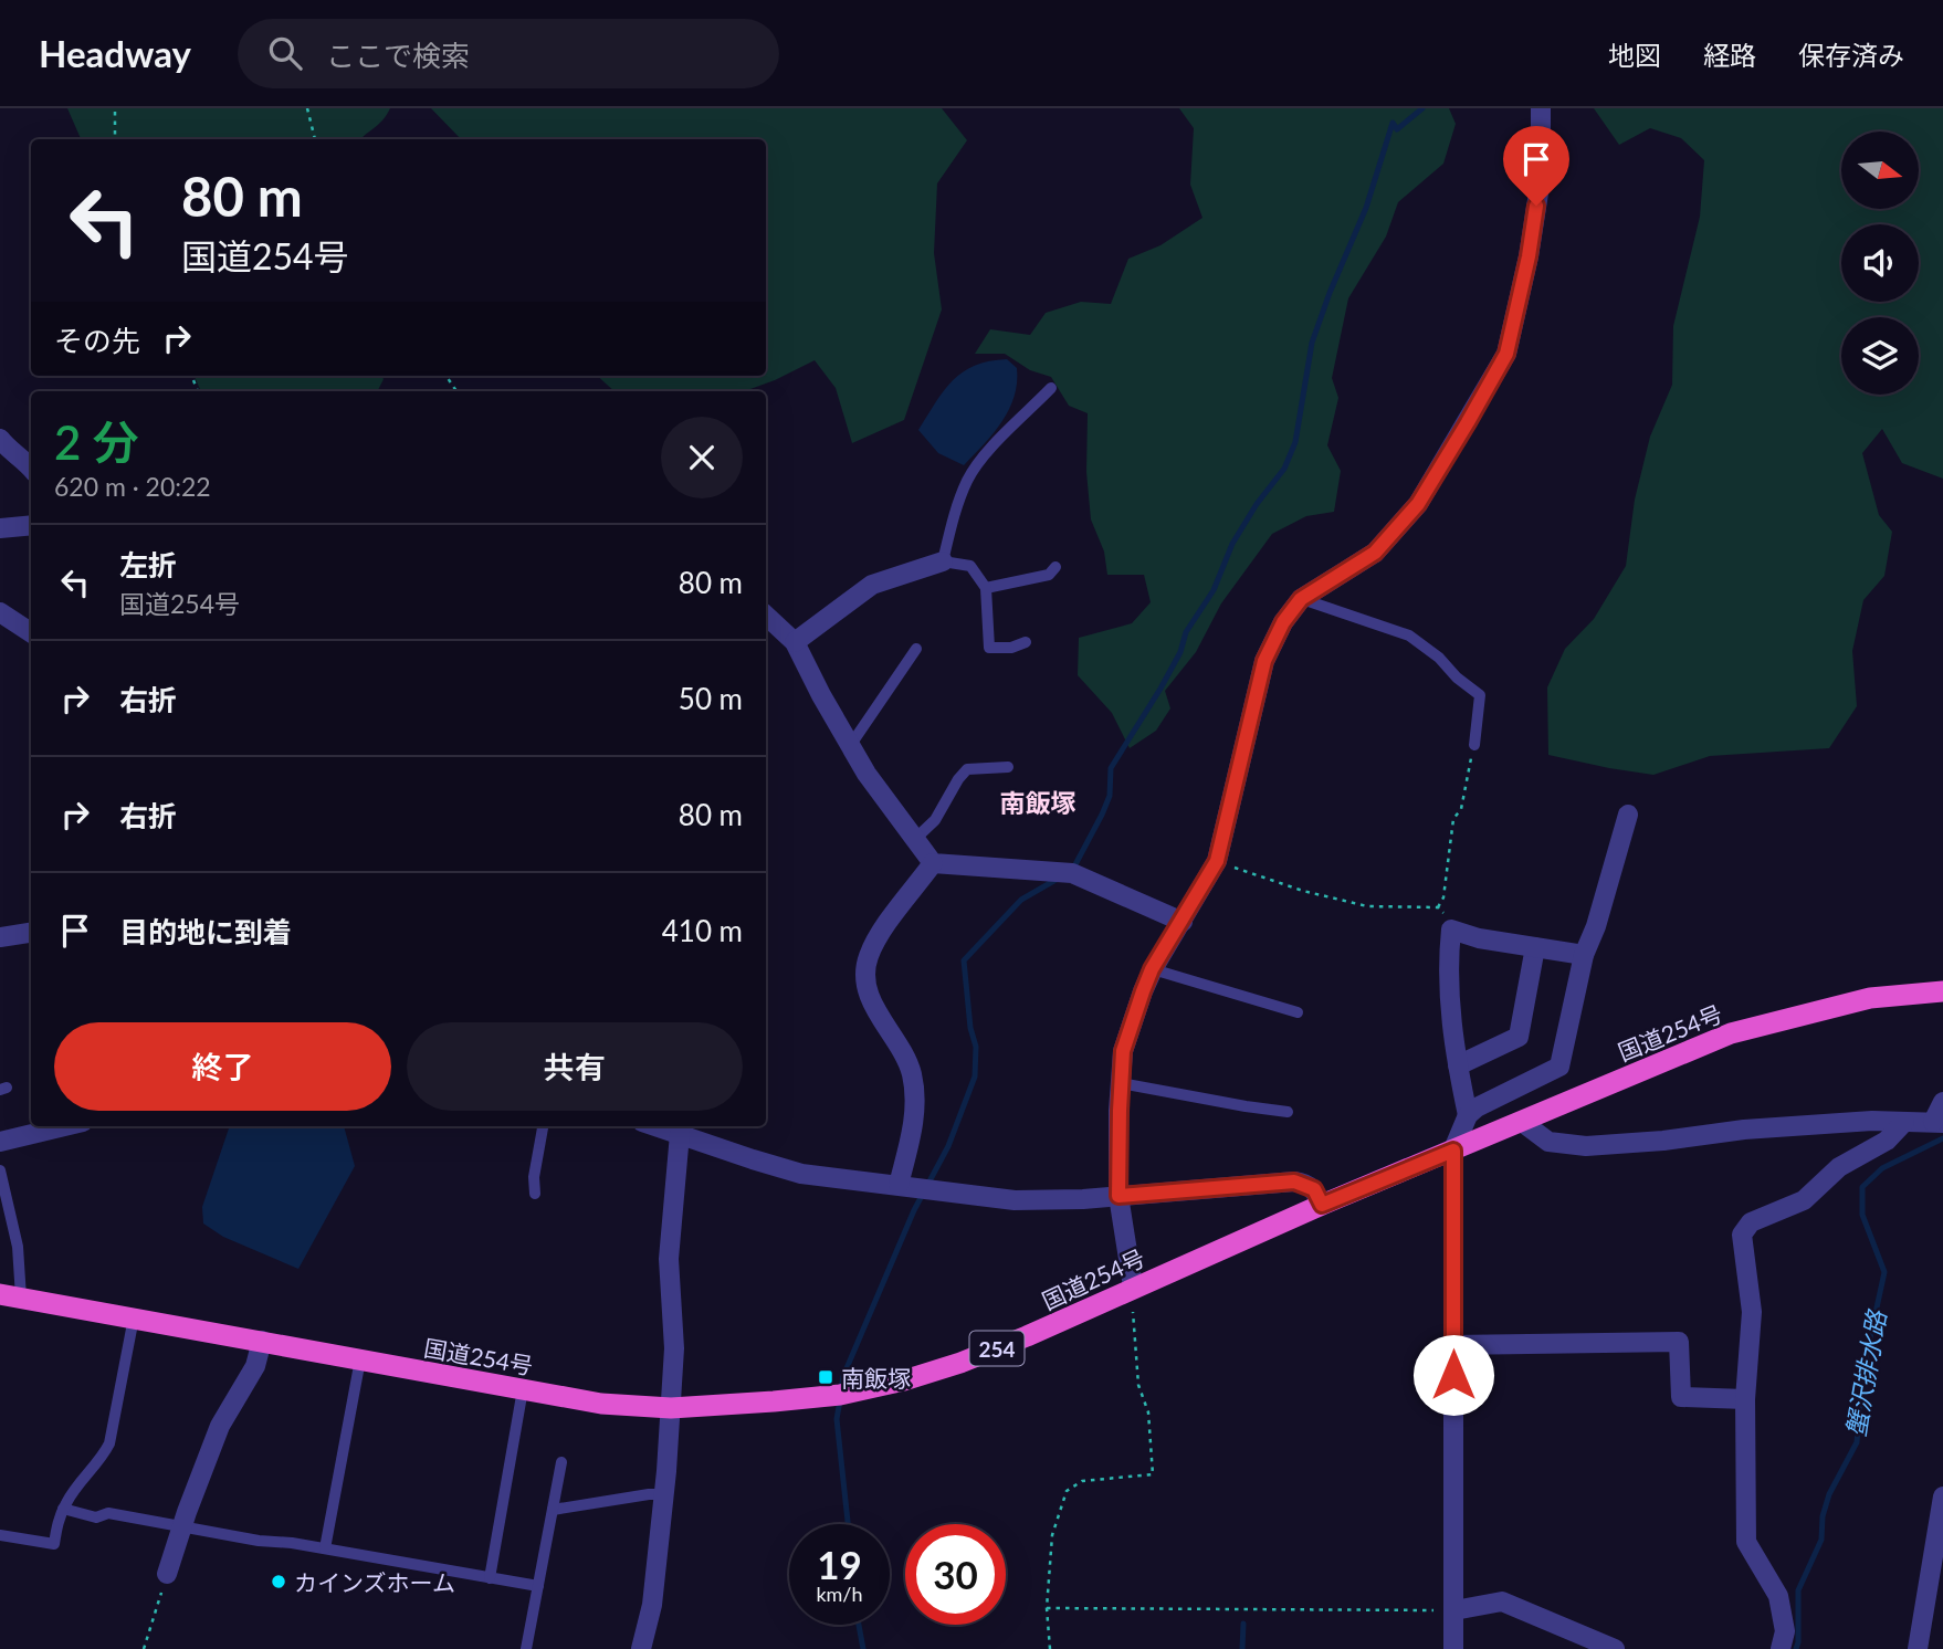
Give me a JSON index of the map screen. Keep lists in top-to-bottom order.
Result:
{
  "streets": {
    "highway": ["国道254号", "254"]
  },
  "districts": ["南飯塚"],
  "water": ["蟹沢排水路"],
  "places": {
    "transit": ["南飯塚"],
    "other": ["カインズホーム"]
  },
  "north": "right",
  "page": {
    "header": "Headway",
    "search": "ここで検索",
    "nav": ["地図", "経路", "保存済み"],
    "turn": ["80 m", "国道254号"],
    "then": "その先",
    "heading": ["2 分", "620 m · 20:22"],
    "list": [
      {
        "name": "左折",
        "note": "国道254号",
        "value": "80 m"
      },
      {
        "name": "右折",
        "value": "50 m"
      },
      {
        "name": "右折",
        "value": "80 m"
      },
      {
        "name": "目的地に到着",
        "value": "410 m"
      }
    ],
    "buttons": ["終了", "共有"],
    "speed": "19 km/h",
    "limit": "30"
  }
}
